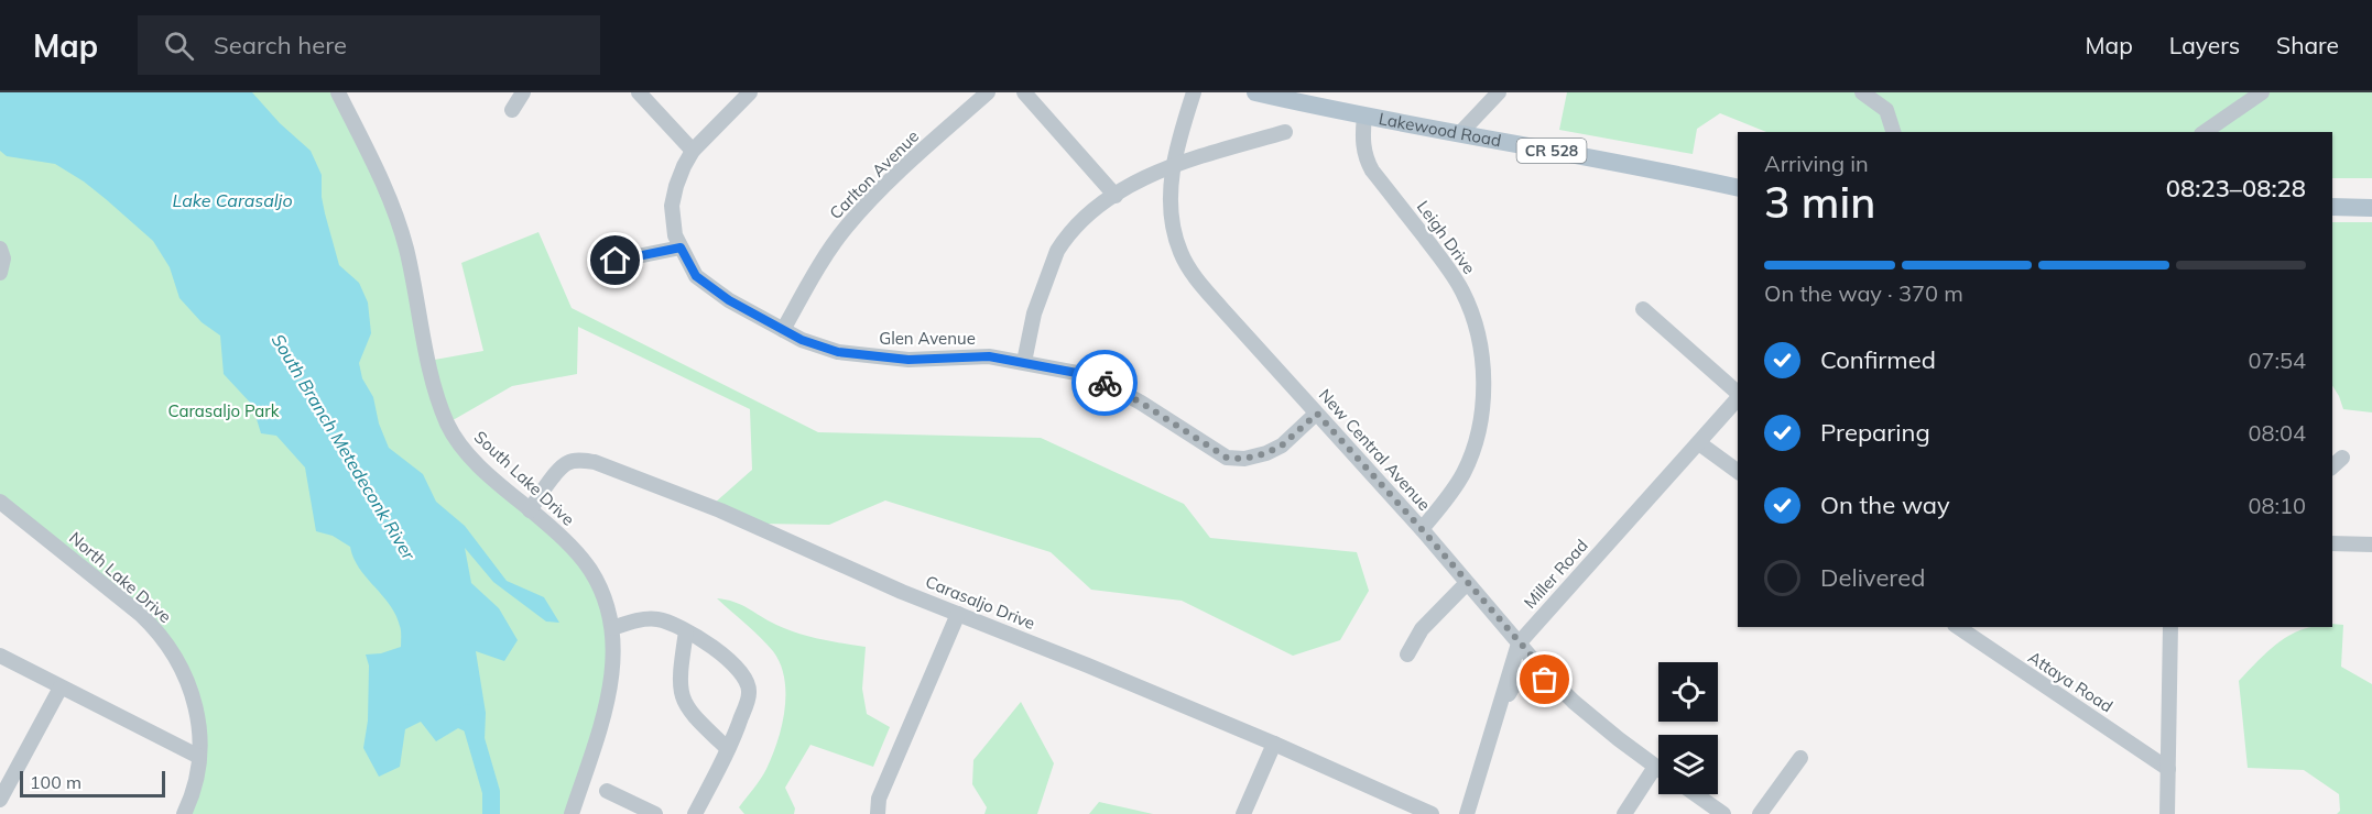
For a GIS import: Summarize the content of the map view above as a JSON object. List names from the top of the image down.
{
  "streets": {
    "main road": ["Lakewood Road", "CR 528"],
    "street": [
      "Carlton Avenue",
      "Leigh Drive",
      "Glen Avenue",
      "New Central Avenue",
      "South Lake Drive",
      "Miller Road",
      "North Lake Drive",
      "Carasaljo Drive",
      "Attaya Road"
    ]
  },
  "crossings": [
    ["Lakewood Road", "Leigh Drive"],
    ["Carlton Avenue", "Glen Avenue"],
    ["Leigh Drive", "New Central Avenue"],
    ["Glen Avenue", "New Central Avenue"],
    ["New Central Avenue", "Miller Road"],
    ["South Lake Drive", "Carasaljo Drive"]
  ],
  "water": ["Lake Carasaljo", "South Branch Metedeconk River"],
  "parks": ["Carasaljo Park"],
  "scale_bar": "100 m",
  "page": {
    "header": "Map",
    "search": "Search here",
    "nav": ["Map", "Layers", "Share"],
    "heading": ["3 min", "Arriving in", "08:23–08:28"],
    "bar": "On the way · 370 m",
    "list": [
      ["Confirmed", "07:54"],
      ["Preparing", "08:04"],
      ["On the way", "08:10"],
      "Delivered"
    ],
    "scale": "100 m"
  }
}
